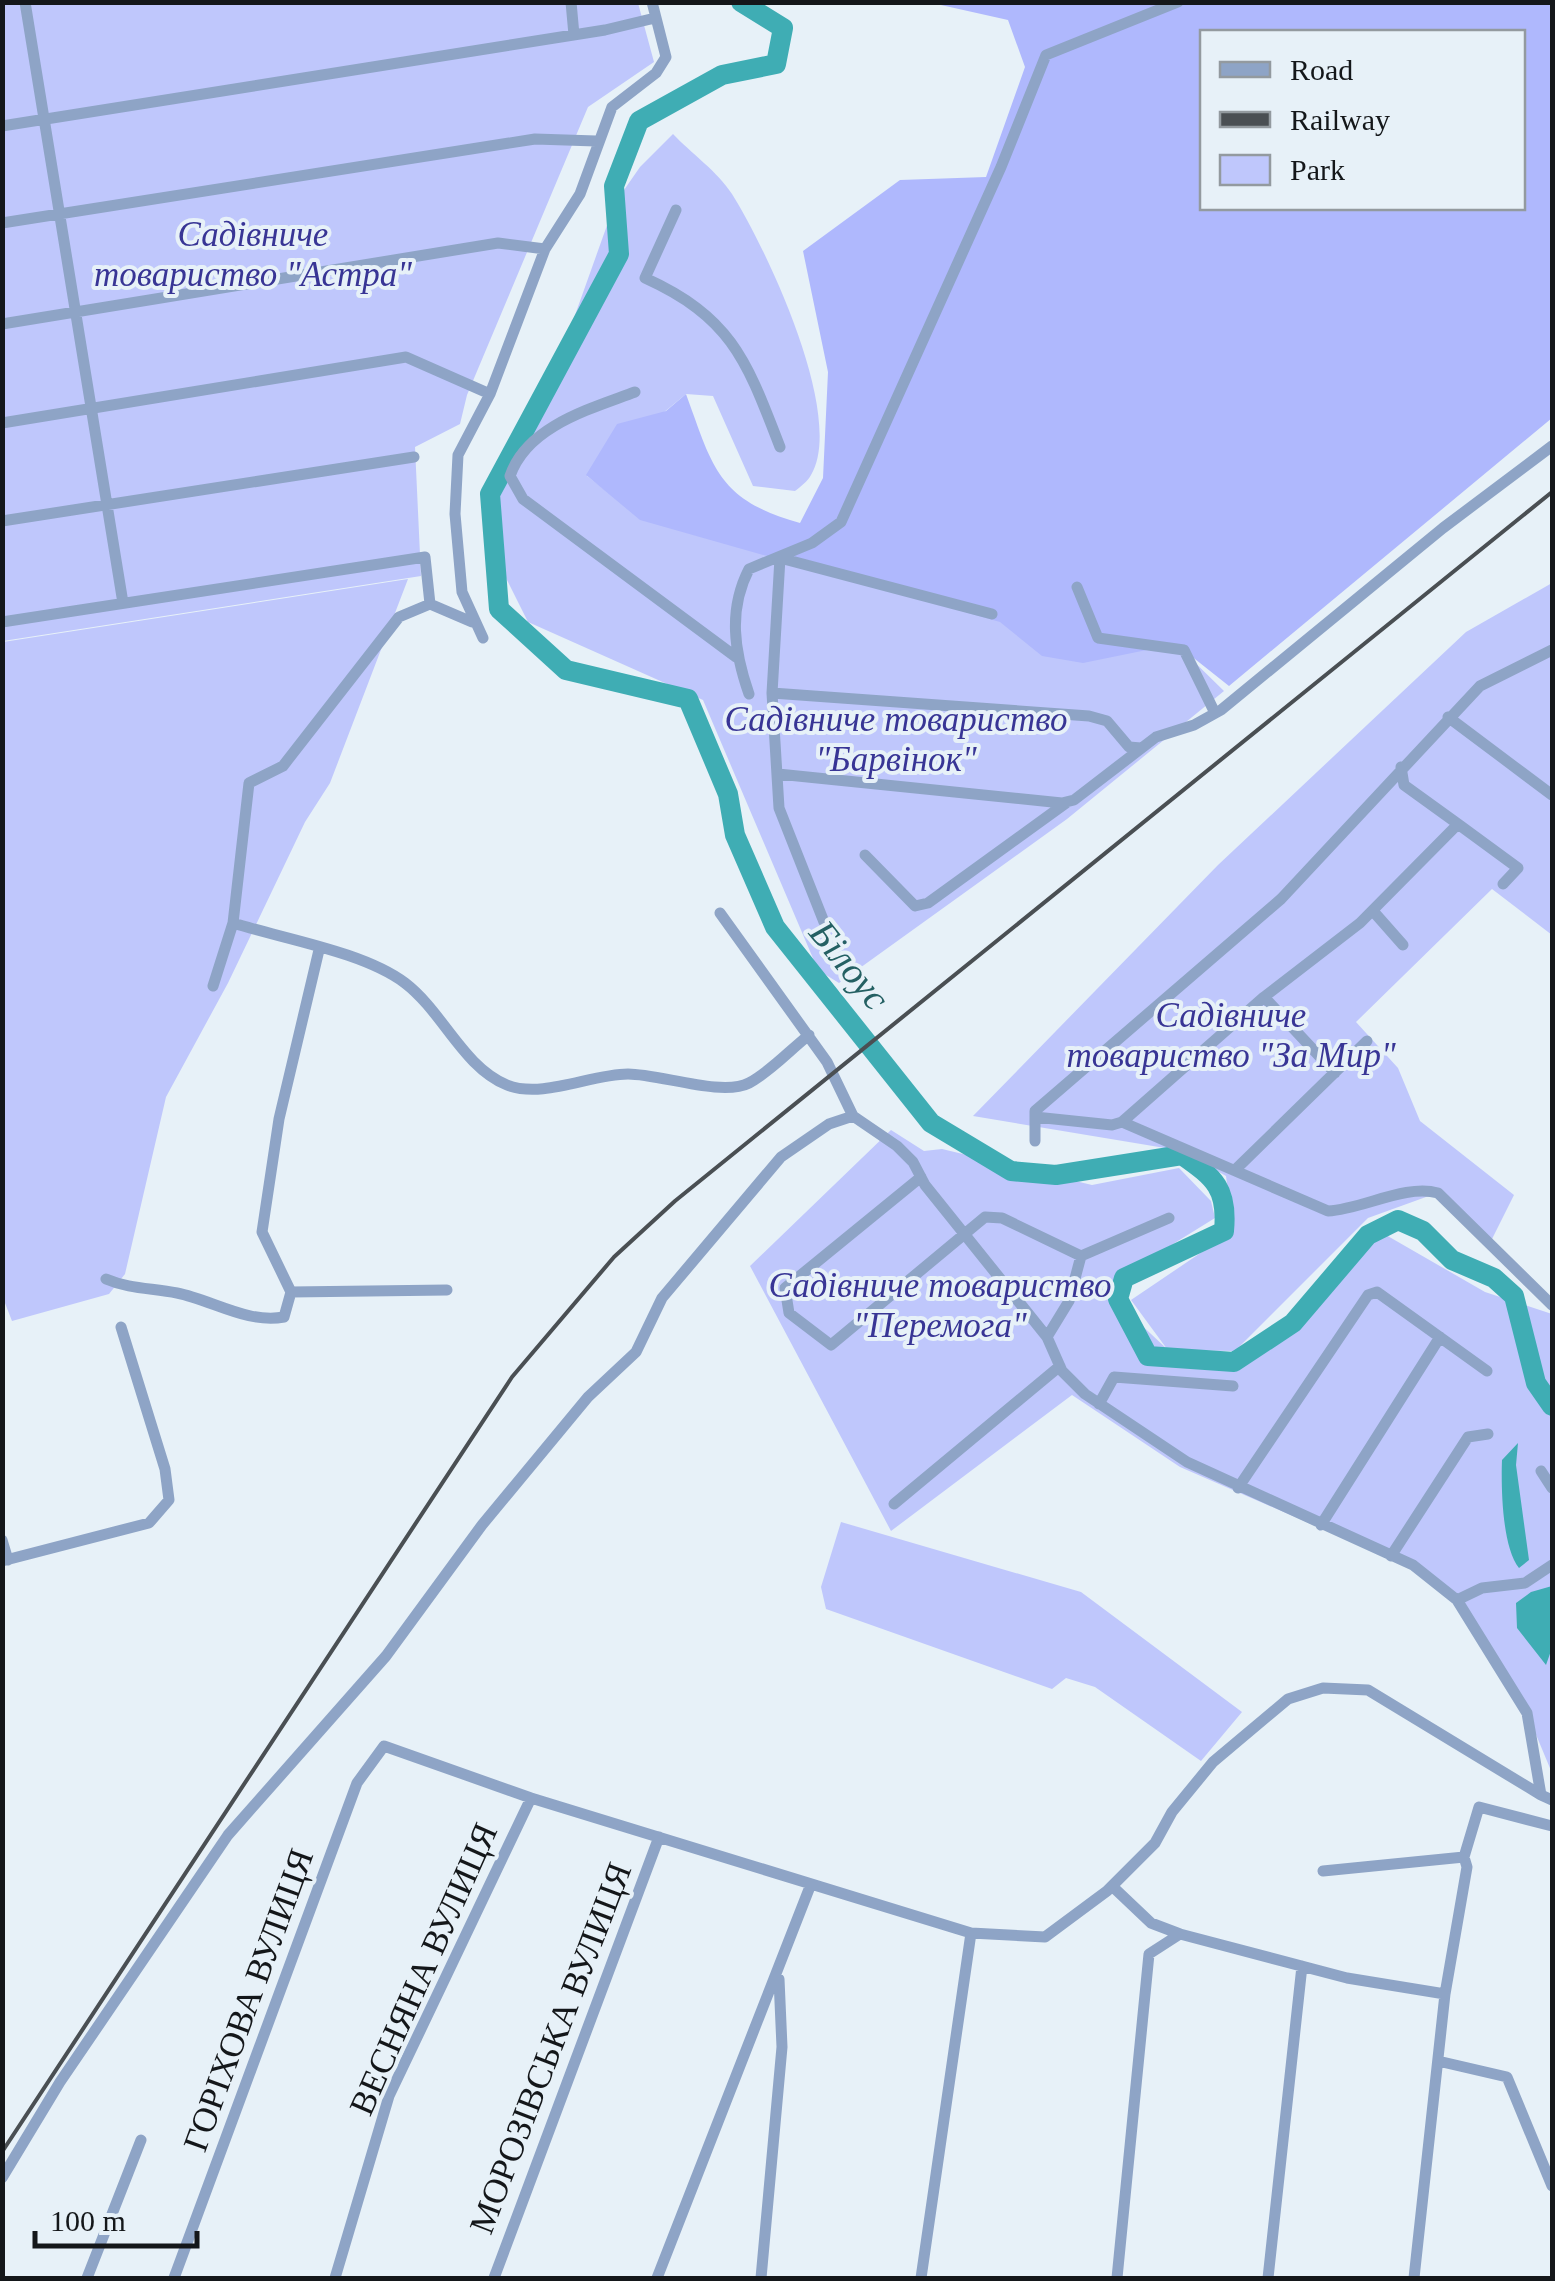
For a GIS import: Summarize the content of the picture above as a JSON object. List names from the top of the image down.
{
  "streets": {
    "street": ["ВЕСНЯНА ВУЛИЦЯ", "ГОРІХОВА ВУЛИЦЯ", "МОРОЗІВСЬКА ВУЛИЦЯ"]
  },
  "crossings": [
    ["ВЕСНЯНА ВУЛИЦЯ", "ГОРІХОВА ВУЛИЦЯ"]
  ],
  "water": ["Білоус"],
  "parks": [
    "Садівниче товариство \"Астра\"",
    "Садівниче товариство \"Барвінок\"",
    "Садівниче товариство \"За Мир\"",
    "Садівниче товариство \"Перемога\""
  ],
  "legend": ["Road", "Railway", "Park"],
  "scale_bar": "100 m"
}
